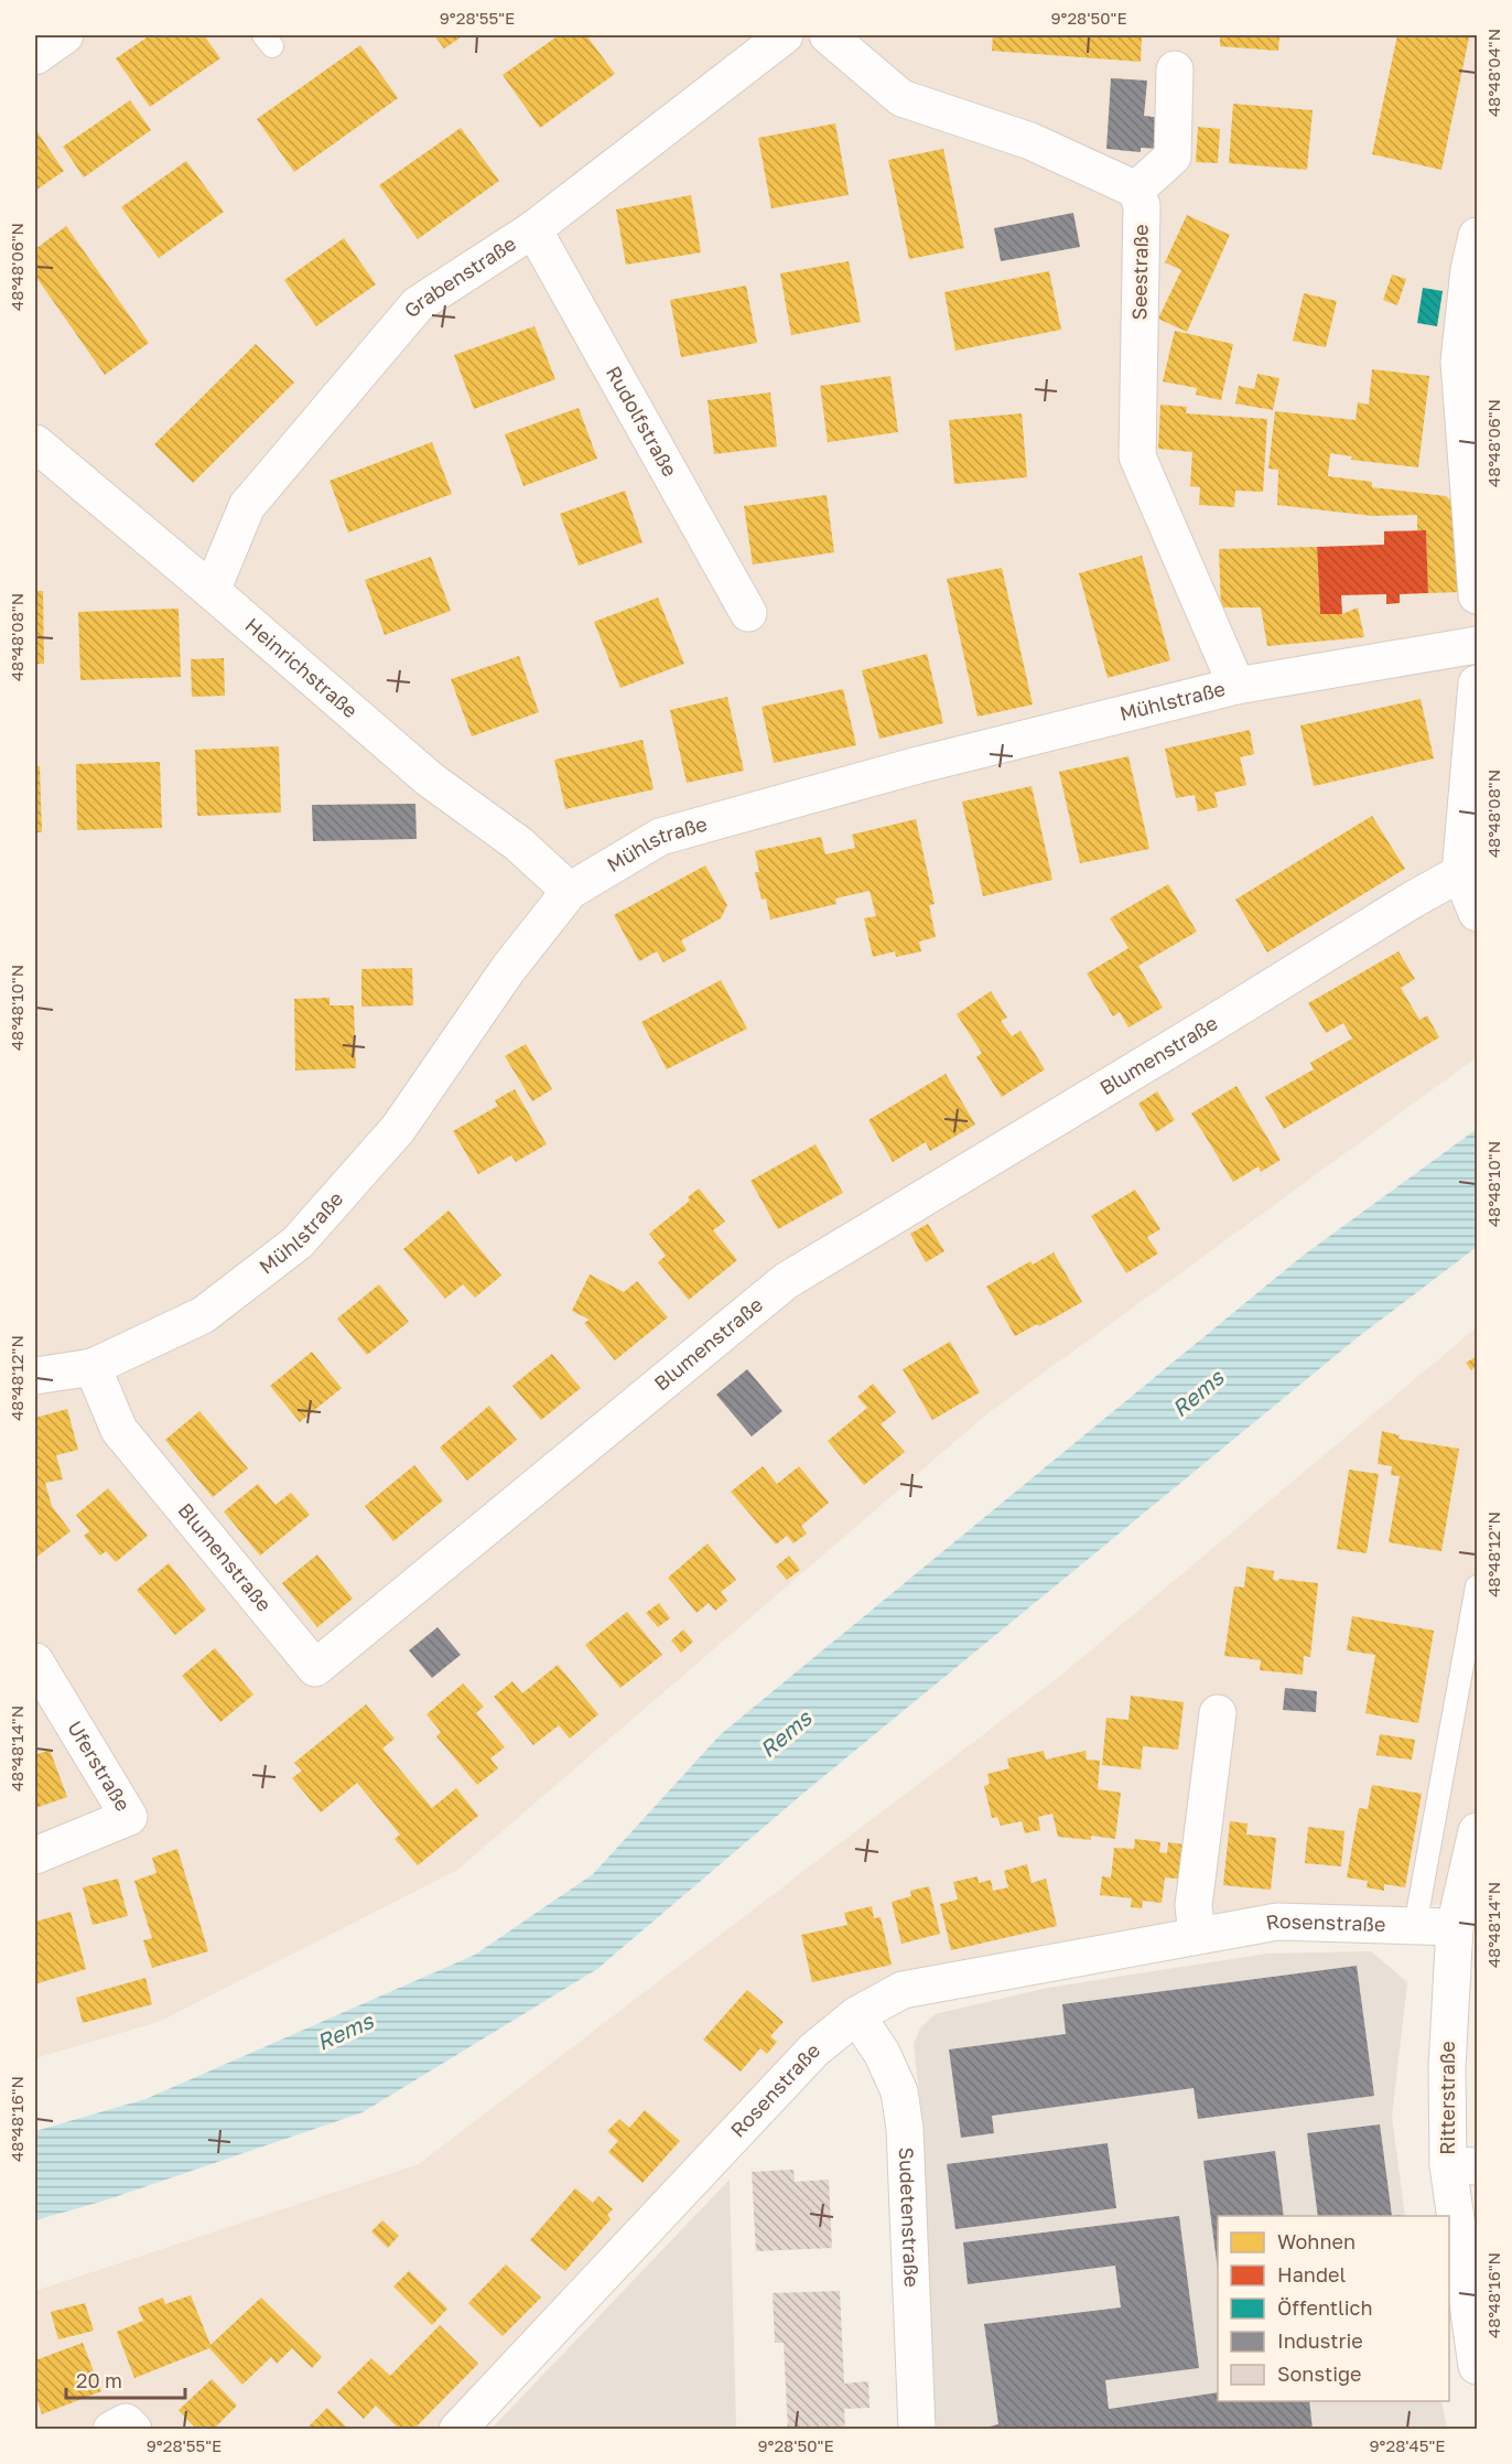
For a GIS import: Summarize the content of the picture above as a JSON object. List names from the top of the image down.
{
  "streets": {
    "street": [
      "Seestraße",
      "Grabenstraße",
      "Rudolfstraße",
      "Heinrichstraße",
      "Mühlstraße",
      "Blumenstraße",
      "Uferstraße",
      "Rosenstraße",
      "Ritterstraße",
      "Sudetenstraße"
    ]
  },
  "crossings": [
    ["Seestraße", "Mühlstraße"],
    ["Grabenstraße", "Rudolfstraße"],
    ["Grabenstraße", "Heinrichstraße"],
    ["Heinrichstraße", "Mühlstraße"],
    ["Mühlstraße", "Blumenstraße"],
    ["Rosenstraße", "Ritterstraße"],
    ["Rosenstraße", "Sudetenstraße"]
  ],
  "water": ["Rems"],
  "legend": [
    "Wohnen",
    "Handel",
    "Öffentlich",
    "Industrie",
    "Sonstige"
  ],
  "scale_bar": "20 m",
  "coordinates": [
    "9°28'55\"E",
    "9°28'50\"E",
    "48°48'04\"N",
    "48°48'06\"N",
    "48°48'08\"N",
    "48°48'10\"N",
    "48°48'12\"N",
    "48°48'14\"N",
    "48°48'16\"N",
    "9°28'45\"E"
  ]
}
